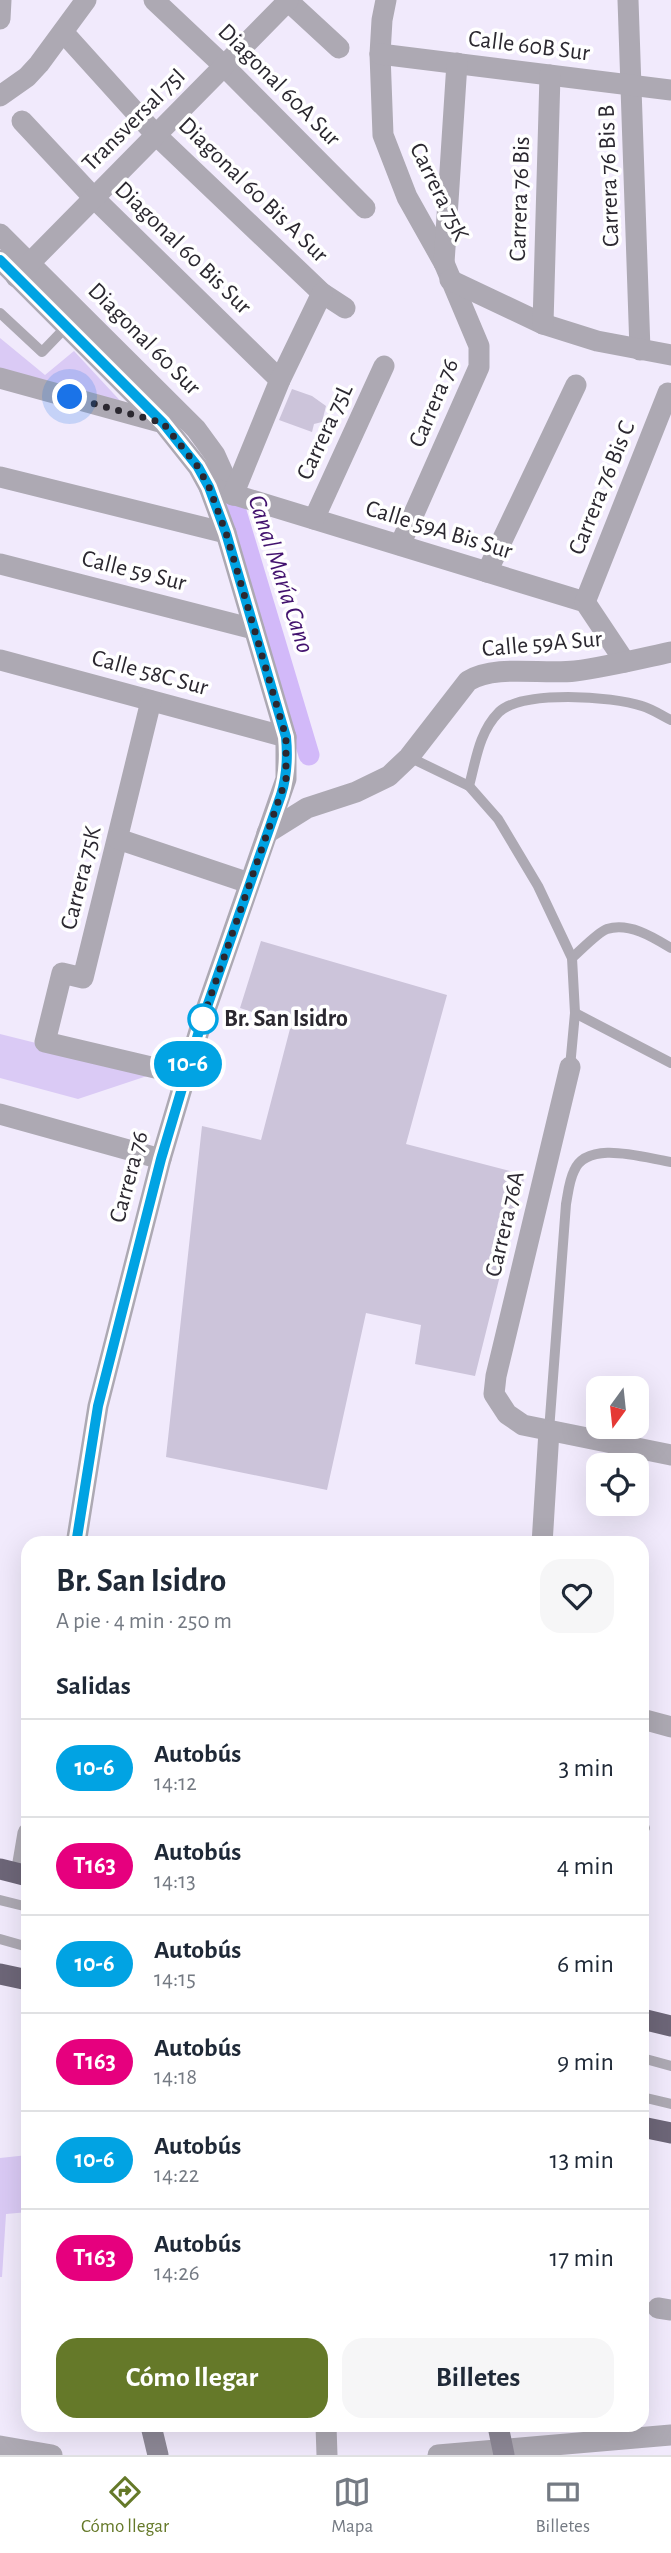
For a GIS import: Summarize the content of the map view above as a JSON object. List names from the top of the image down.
{
  "streets": {
    "street": [
      "Calle 60B Sur",
      "Diagonal 60A Sur",
      "Transversal 75I",
      "Carrera 76 Bis B",
      "Diagonal 60 Bis A Sur",
      "Carrera 75K",
      "Carrera 76 Bis",
      "Diagonal 60 Bis Sur",
      "Diagonal 60 Sur",
      "Carrera 76",
      "Carrera 75L",
      "Carrera 76 Bis C",
      "Calle 59A Bis Sur",
      "Calle 59 Sur",
      "Calle 59A Sur",
      "Calle 58C Sur",
      "Carrera 76A"
    ]
  },
  "crossings": [
    ["Calle 60B Sur", "Carrera 76 Bis B"],
    ["Calle 60B Sur", "Carrera 75K"],
    ["Calle 60B Sur", "Carrera 76 Bis"],
    ["Diagonal 60A Sur", "Transversal 75I"],
    ["Transversal 75I", "Diagonal 60 Bis A Sur"],
    ["Transversal 75I", "Diagonal 60 Bis Sur"],
    ["Transversal 75I", "Diagonal 60 Sur"],
    ["Carrera 75K", "Carrera 76"],
    ["Carrera 75K", "Calle 58C Sur"],
    ["Diagonal 60 Sur", "Carrera 76"],
    ["Diagonal 60 Sur", "Calle 59A Bis Sur"],
    ["Diagonal 60 Sur", "Calle 59 Sur"],
    ["Carrera 76", "Calle 59A Bis Sur"],
    ["Carrera 76", "Calle 59 Sur"],
    ["Carrera 76", "Calle 59A Sur"],
    ["Carrera 76", "Calle 58C Sur"],
    ["Carrera 75L", "Calle 59A Bis Sur"],
    ["Carrera 76 Bis C", "Calle 59A Bis Sur"]
  ],
  "water": ["Canal María Cano"],
  "places": ["Br. San Isidro"],
  "lines": ["bus line 10-6"],
  "north": "bottom",
  "page": {
    "on_map": "10-6",
    "heading": [
      ["Br. San Isidro", "A pie · 4 min · 250 m"],
      "Salidas"
    ],
    "list": [
      {
        "mark": "10-6",
        "name": "Autobús",
        "note": "14:12",
        "value": "3 min"
      },
      {
        "mark": "T163",
        "name": "Autobús",
        "note": "14:13",
        "value": "4 min"
      },
      {
        "mark": "10-6",
        "name": "Autobús",
        "note": "14:15",
        "value": "6 min"
      },
      {
        "mark": "T163",
        "name": "Autobús",
        "note": "14:18",
        "value": "9 min"
      },
      {
        "mark": "10-6",
        "name": "Autobús",
        "note": "14:22",
        "value": "13 min"
      },
      {
        "mark": "T163",
        "name": "Autobús",
        "note": "14:26",
        "value": "17 min"
      }
    ],
    "buttons": ["Cómo llegar", "Billetes"],
    "tabs": ["Cómo llegar", "Mapa", "Billetes"]
  }
}
